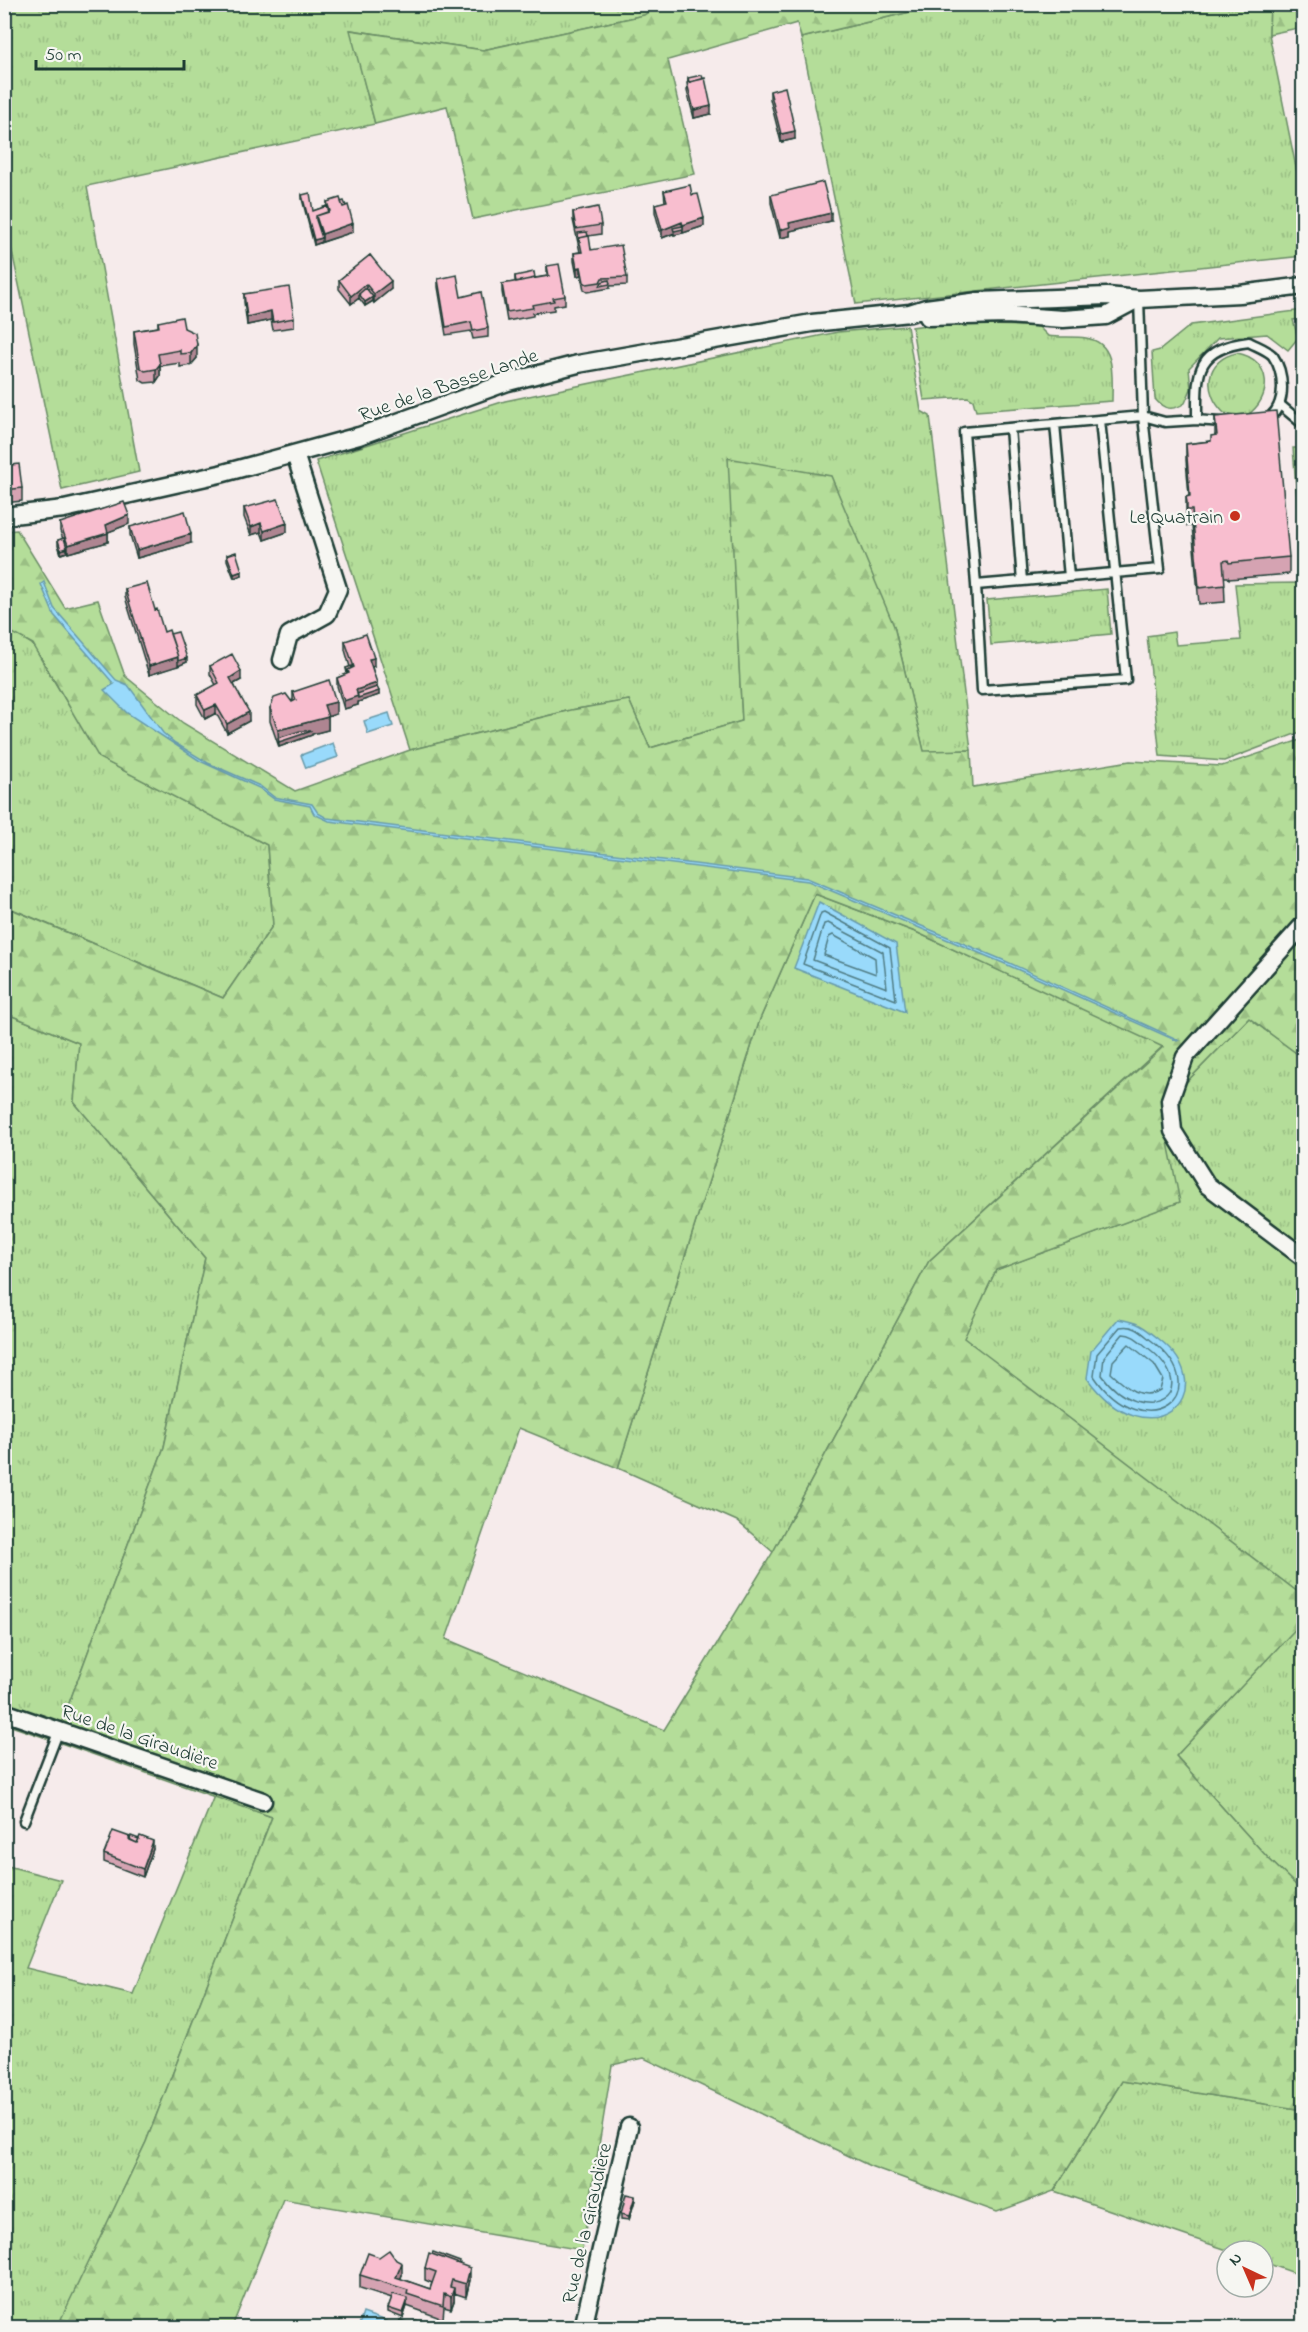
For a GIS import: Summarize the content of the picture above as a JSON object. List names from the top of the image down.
{
  "streets": {
    "street": ["Rue de la Basse Lande", "Rue de la Giraudière"]
  },
  "places": ["Le Quatrain"],
  "scale_bar": "50 m",
  "north": "top left"
}
